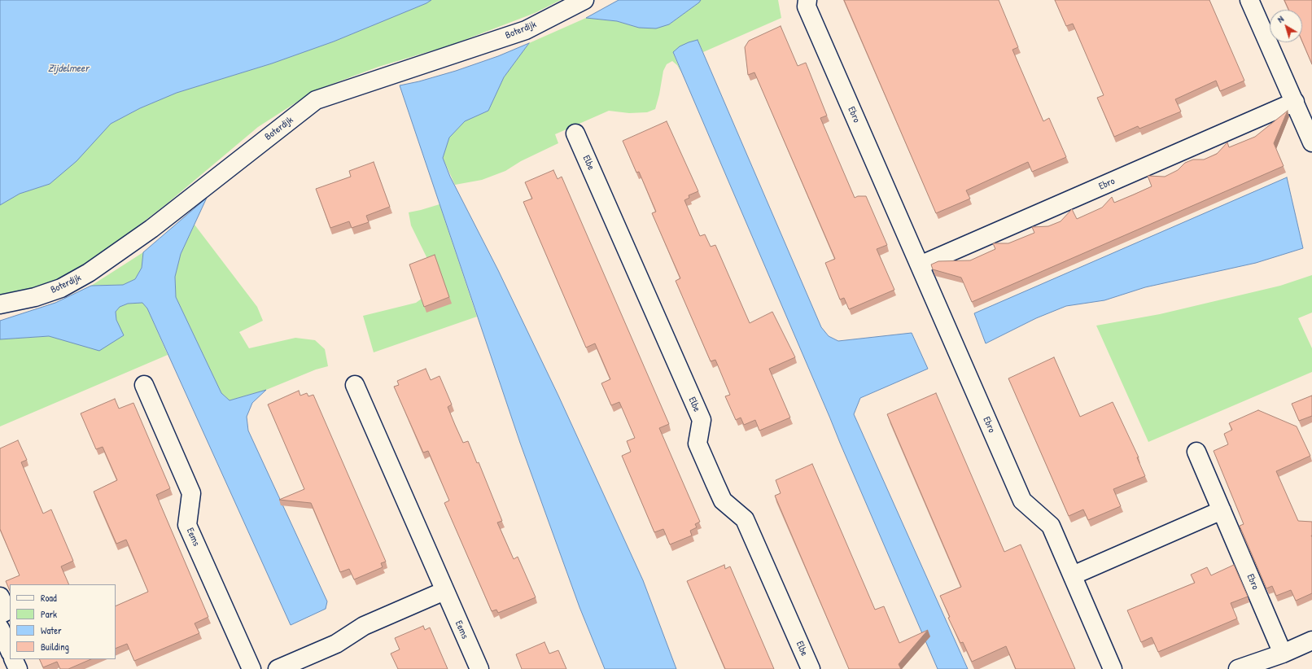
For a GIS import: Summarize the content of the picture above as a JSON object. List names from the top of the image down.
{
  "streets": {
    "street": [
      "Boterdijk",
      "Ebro",
      "Elbe",
      "Eems"
    ]
  },
  "water": ["Zijdelmeer"],
  "legend": [
    "Road",
    "Park",
    "Water",
    "Building"
  ],
  "north": "top left"
}
